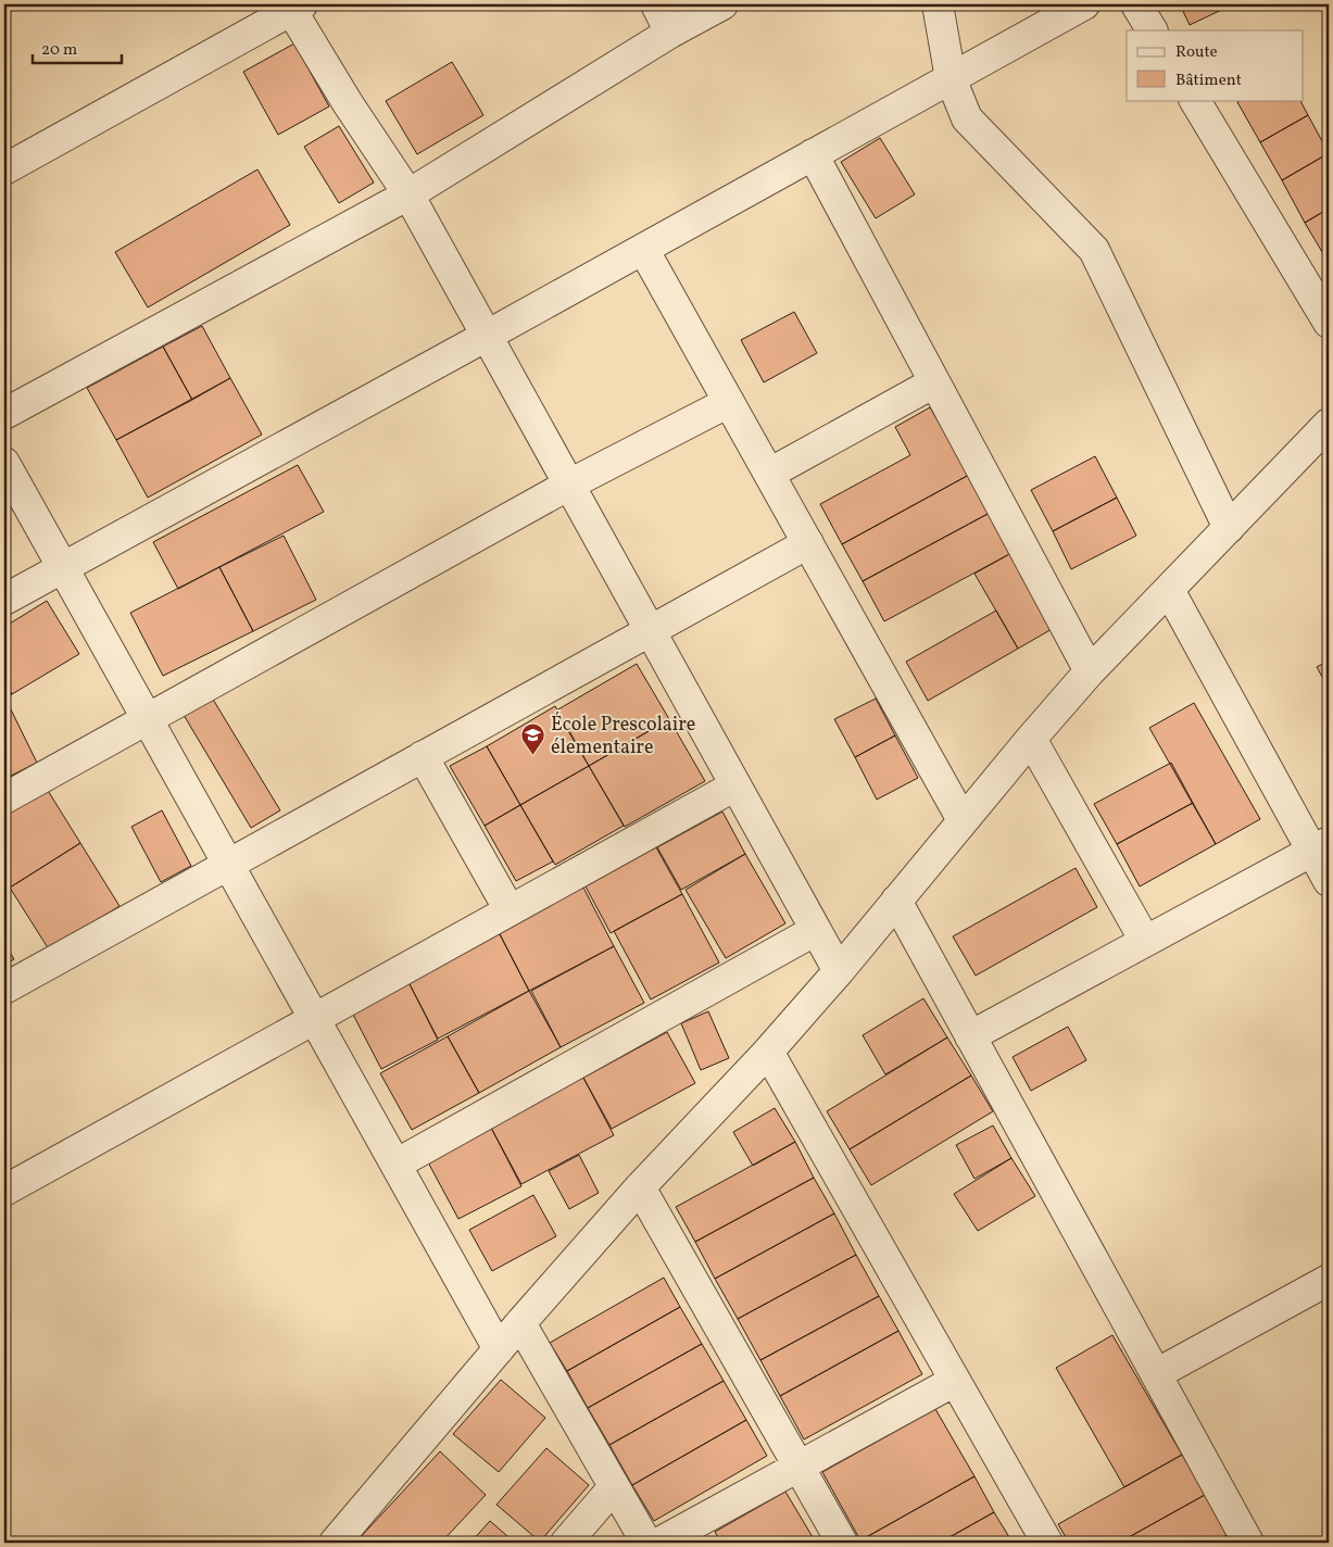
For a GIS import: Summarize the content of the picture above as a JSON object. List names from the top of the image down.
{
  "places": {
    "school or university": ["École Prescolaire élementaire"]
  },
  "legend": ["Route", "Bâtiment"],
  "scale_bar": "20 m"
}
